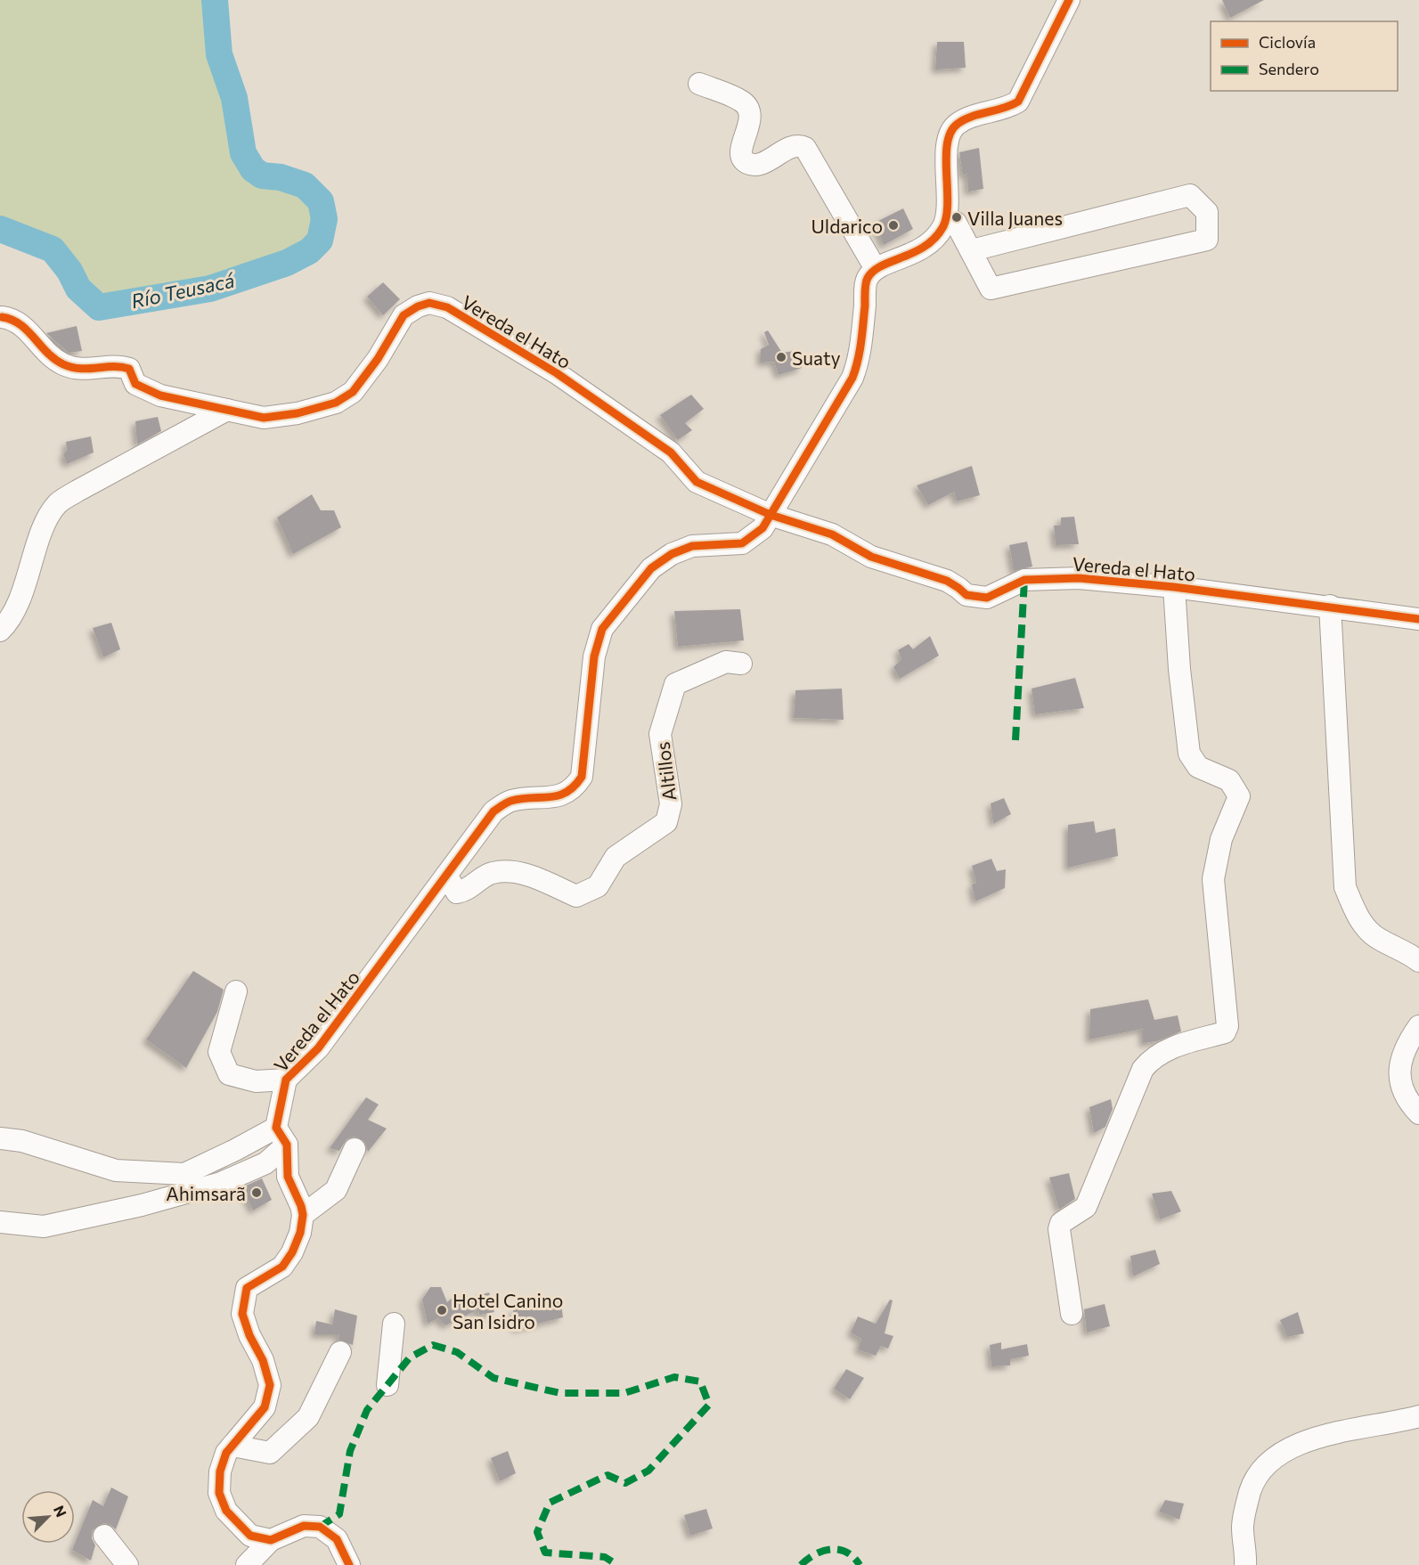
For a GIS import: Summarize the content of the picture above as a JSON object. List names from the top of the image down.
{
  "streets": {
    "street": ["Vereda el Hato", "Altillos"]
  },
  "crossings": [
    ["Vereda el Hato", "Altillos"]
  ],
  "water": ["Río Teusacá"],
  "places": [
    "Villa Juanes",
    "Uldarico",
    "Suaty",
    "Ahimsarã",
    "Hotel Canino San Isidro"
  ],
  "legend": ["Ciclovía", "Sendero"],
  "north": "top right"
}
